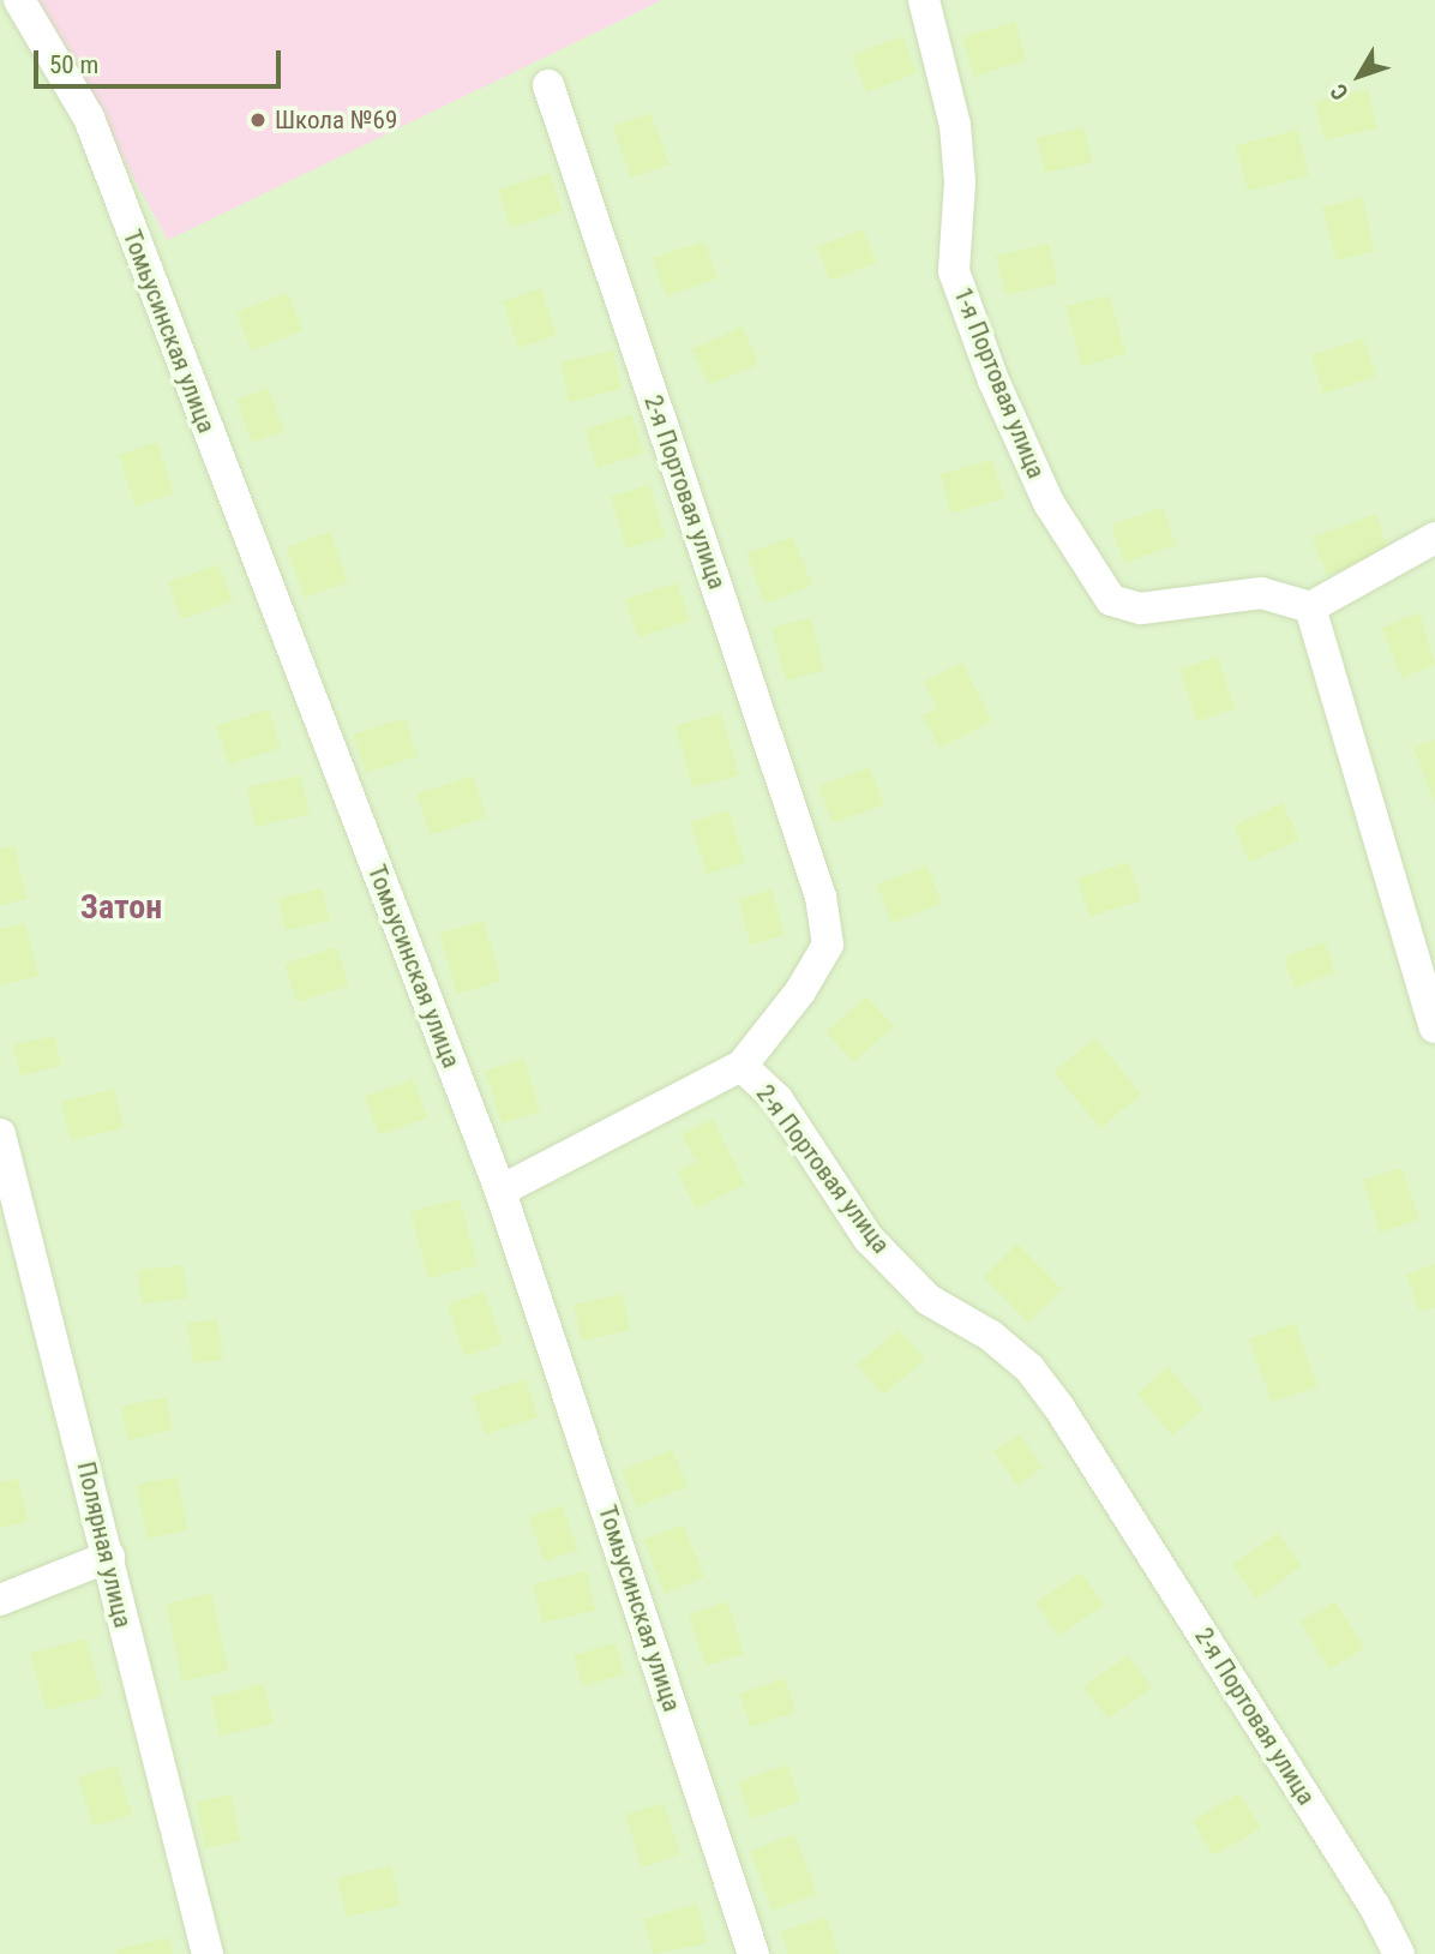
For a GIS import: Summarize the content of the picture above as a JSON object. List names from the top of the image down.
{
  "streets": {
    "street": [
      "Томьусинская улица",
      "1-я Портовая улица",
      "2-я Портовая улица",
      "Полярная улица"
    ]
  },
  "districts": ["Затон"],
  "places": ["Школа №69"],
  "scale_bar": "50 m",
  "north": "bottom left"
}
